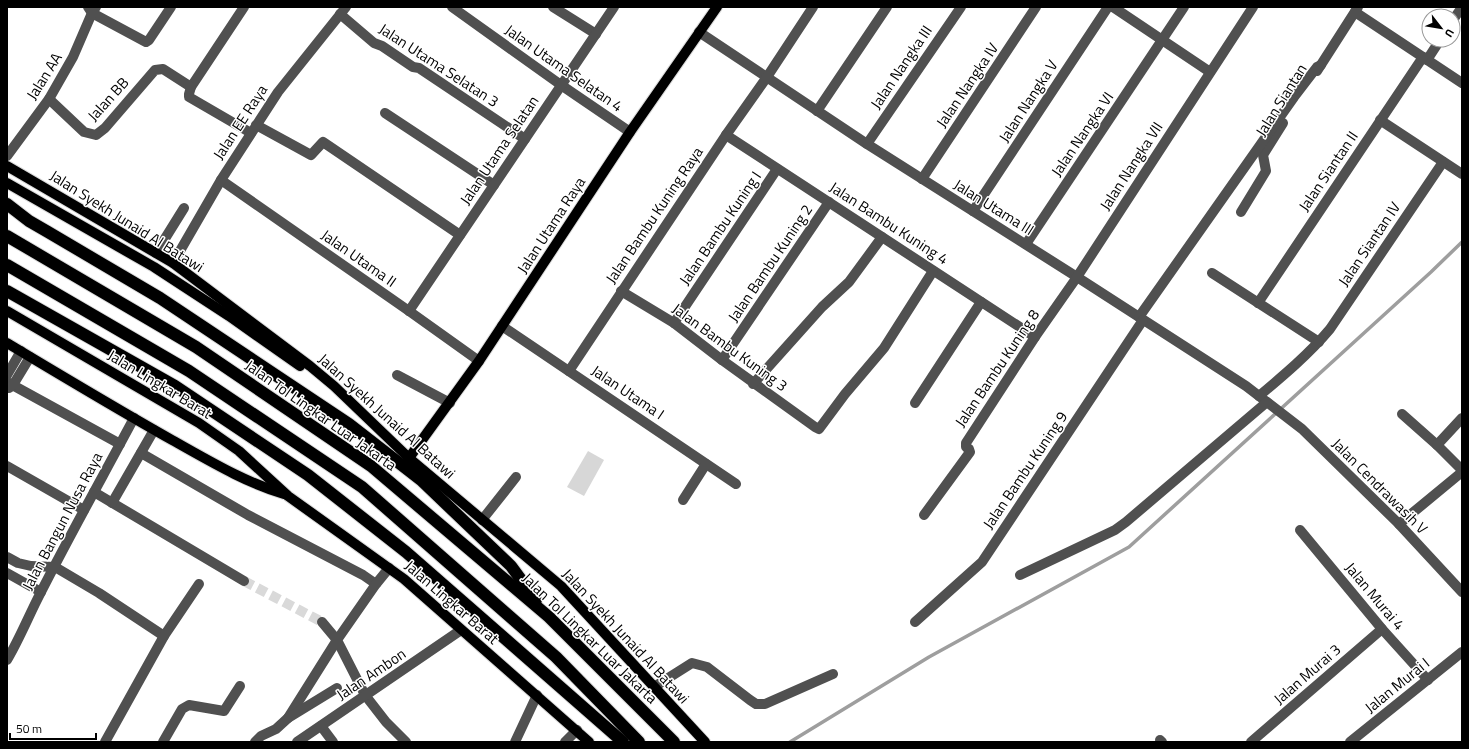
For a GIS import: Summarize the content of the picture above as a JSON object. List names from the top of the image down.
{
  "streets": {
    "highway": ["Jalan Tol Lingkar Luar Jakarta"],
    "main road": ["Jalan Syekh Junaid Al Batawi", "Jalan Utama Raya", "Jalan Lingkar Barat"],
    "street": [
      "Jalan Utama Selatan 3",
      "Jalan Nangka III",
      "Jalan Utama Selatan 4",
      "Jalan AA",
      "Jalan Nangka IV",
      "Jalan BB",
      "Jalan Siantan",
      "Jalan Nangka V",
      "Jalan EE Raya",
      "Jalan Nangka VI",
      "Jalan Utama Selatan",
      "Jalan Nangka VII",
      "Jalan Siantan II",
      "Jalan Utama III",
      "Jalan Bambu Kuning Raya",
      "Jalan Bambu Kuning 4",
      "Jalan Bambu Kuning I",
      "Jalan Siantan IV",
      "Jalan Utama II",
      "Jalan Bambu Kuning 2",
      "Jalan Bambu Kuning 3",
      "Jalan Bambu Kuning 8",
      "Jalan Utama I",
      "Jalan Bambu Kuning 9",
      "Jalan Cendrawasih V",
      "Jalan Bangun Nusa Raya",
      "Jalan Murai 4",
      "Jalan Ambon",
      "Jalan Murai 3",
      "Jalan Murai I"
    ]
  },
  "crossings": [
    ["Jalan Utama Selatan 3", "Jalan EE Raya"],
    ["Jalan Utama Selatan 3", "Jalan Utama Selatan"],
    ["Jalan Nangka III", "Jalan Utama III"],
    ["Jalan Utama Selatan 4", "Jalan Utama Selatan"],
    ["Jalan Utama Selatan 4", "Jalan Utama Raya"],
    ["Jalan AA", "Jalan BB"],
    ["Jalan Nangka IV", "Jalan Utama III"],
    ["Jalan Siantan", "Jalan Bambu Kuning 9"],
    ["Jalan Nangka V", "Jalan Utama III"],
    ["Jalan EE Raya", "Jalan Syekh Junaid Al Batawi"],
    ["Jalan EE Raya", "Jalan Utama II"],
    ["Jalan Nangka VI", "Jalan Utama III"],
    ["Jalan Utama Selatan", "Jalan Utama II"],
    ["Jalan Nangka VII", "Jalan Utama III"],
    ["Jalan Nangka VII", "Jalan Bambu Kuning 8"],
    ["Jalan Utama III", "Jalan Bambu Kuning Raya"],
    ["Jalan Utama III", "Jalan Utama Raya"],
    ["Jalan Utama III", "Jalan Siantan IV"],
    ["Jalan Utama III", "Jalan Bambu Kuning 8"],
    ["Jalan Utama III", "Jalan Bambu Kuning 9"],
    ["Jalan Utama III", "Jalan Cendrawasih V"],
    ["Jalan Bambu Kuning Raya", "Jalan Bambu Kuning 4"],
    ["Jalan Bambu Kuning Raya", "Jalan Bambu Kuning 3"],
    ["Jalan Bambu Kuning Raya", "Jalan Utama I"],
    ["Jalan Syekh Junaid Al Batawi", "Jalan Utama Raya"],
    ["Jalan Bambu Kuning 4", "Jalan Bambu Kuning I"],
    ["Jalan Bambu Kuning 4", "Jalan Bambu Kuning 2"],
    ["Jalan Bambu Kuning 4", "Jalan Bambu Kuning 3"],
    ["Jalan Bambu Kuning 4", "Jalan Bambu Kuning 8"],
    ["Jalan Utama Raya", "Jalan Utama II"],
    ["Jalan Utama Raya", "Jalan Utama I"],
    ["Jalan Bambu Kuning I", "Jalan Bambu Kuning 3"],
    ["Jalan Bambu Kuning 2", "Jalan Bambu Kuning 3"],
    ["Jalan Lingkar Barat", "Jalan Bangun Nusa Raya"],
    ["Jalan Lingkar Barat", "Jalan Ambon"],
    ["Jalan Murai 4", "Jalan Murai 3"],
    ["Jalan Murai 4", "Jalan Murai I"]
  ],
  "scale_bar": "50 m",
  "north": "bottom right"
}
